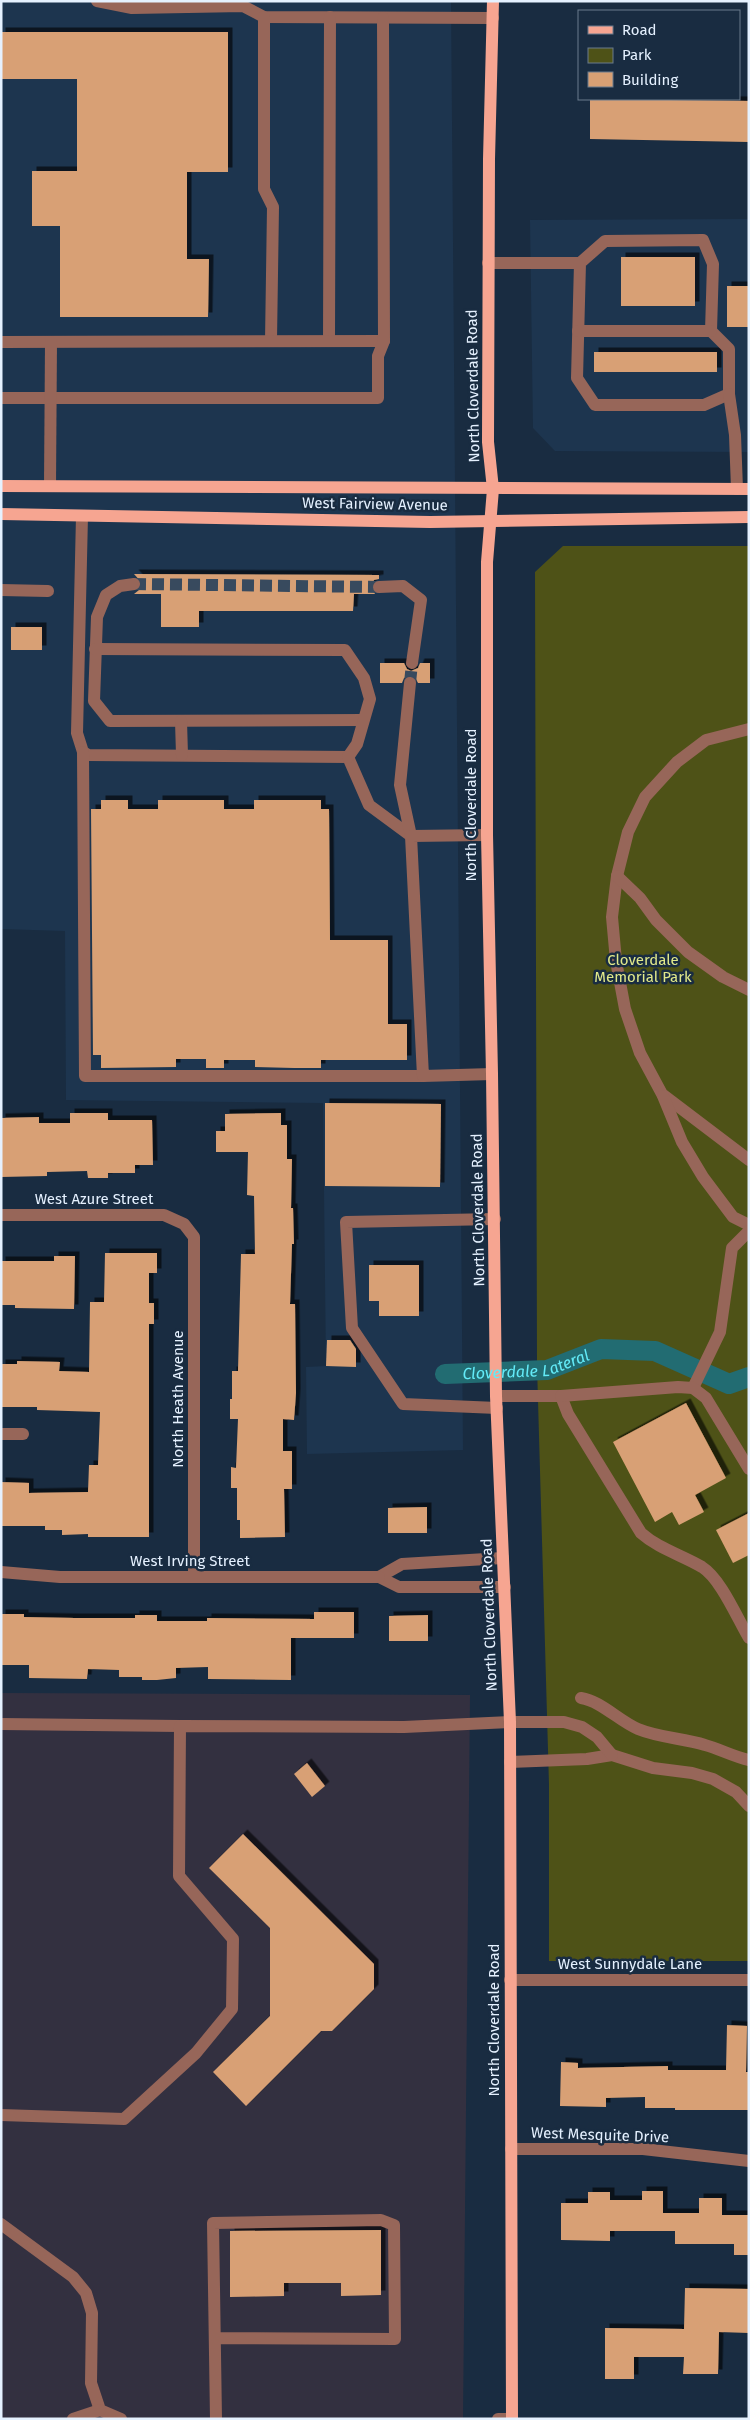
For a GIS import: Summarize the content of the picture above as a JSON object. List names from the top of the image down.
{
  "streets": {
    "main road": ["North Cloverdale Road", "West Fairview Avenue"],
    "street": [
      "West Azure Street",
      "North Heath Avenue",
      "West Irving Street",
      "West Sunnydale Lane",
      "West Mesquite Drive"
    ]
  },
  "crossings": [
    ["North Cloverdale Road", "West Fairview Avenue"],
    ["North Cloverdale Road", "West Irving Street"],
    ["North Cloverdale Road", "West Sunnydale Lane"],
    ["North Cloverdale Road", "West Mesquite Drive"],
    ["West Azure Street", "North Heath Avenue"],
    ["North Heath Avenue", "West Irving Street"]
  ],
  "water": ["Cloverdale Lateral"],
  "parks": ["Cloverdale Memorial Park"],
  "legend": ["Road", "Park", "Building"]
}
